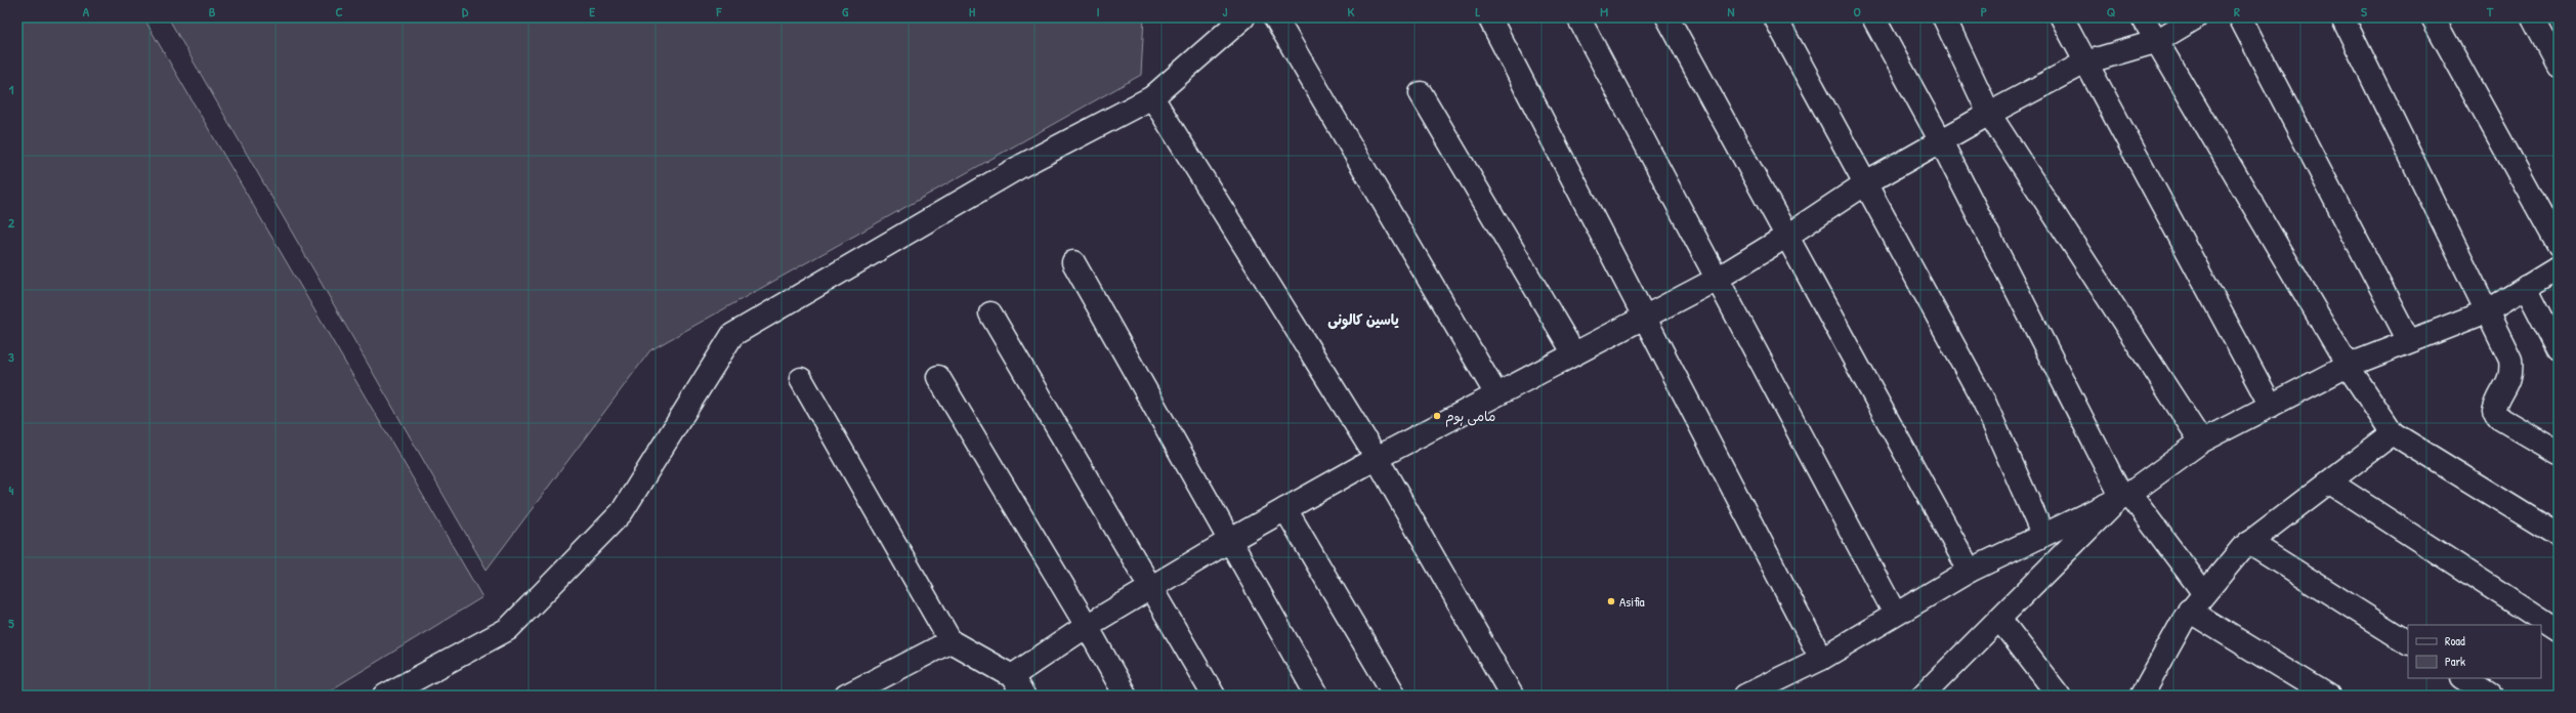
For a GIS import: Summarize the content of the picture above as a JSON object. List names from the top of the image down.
{
  "districts": ["یاسین کالونی"],
  "places": ["مامی ہوم", "Asifia"],
  "legend": ["Road", "Park"],
  "grid": {
    "columns": [
      "A",
      "B",
      "C",
      "D",
      "E",
      "F",
      "G",
      "H",
      "I",
      "J",
      "K",
      "L",
      "M",
      "N",
      "O",
      "P",
      "Q",
      "R",
      "S",
      "T"
    ],
    "rows": [
      "1",
      "2",
      "3",
      "4",
      "5"
    ]
  }
}
